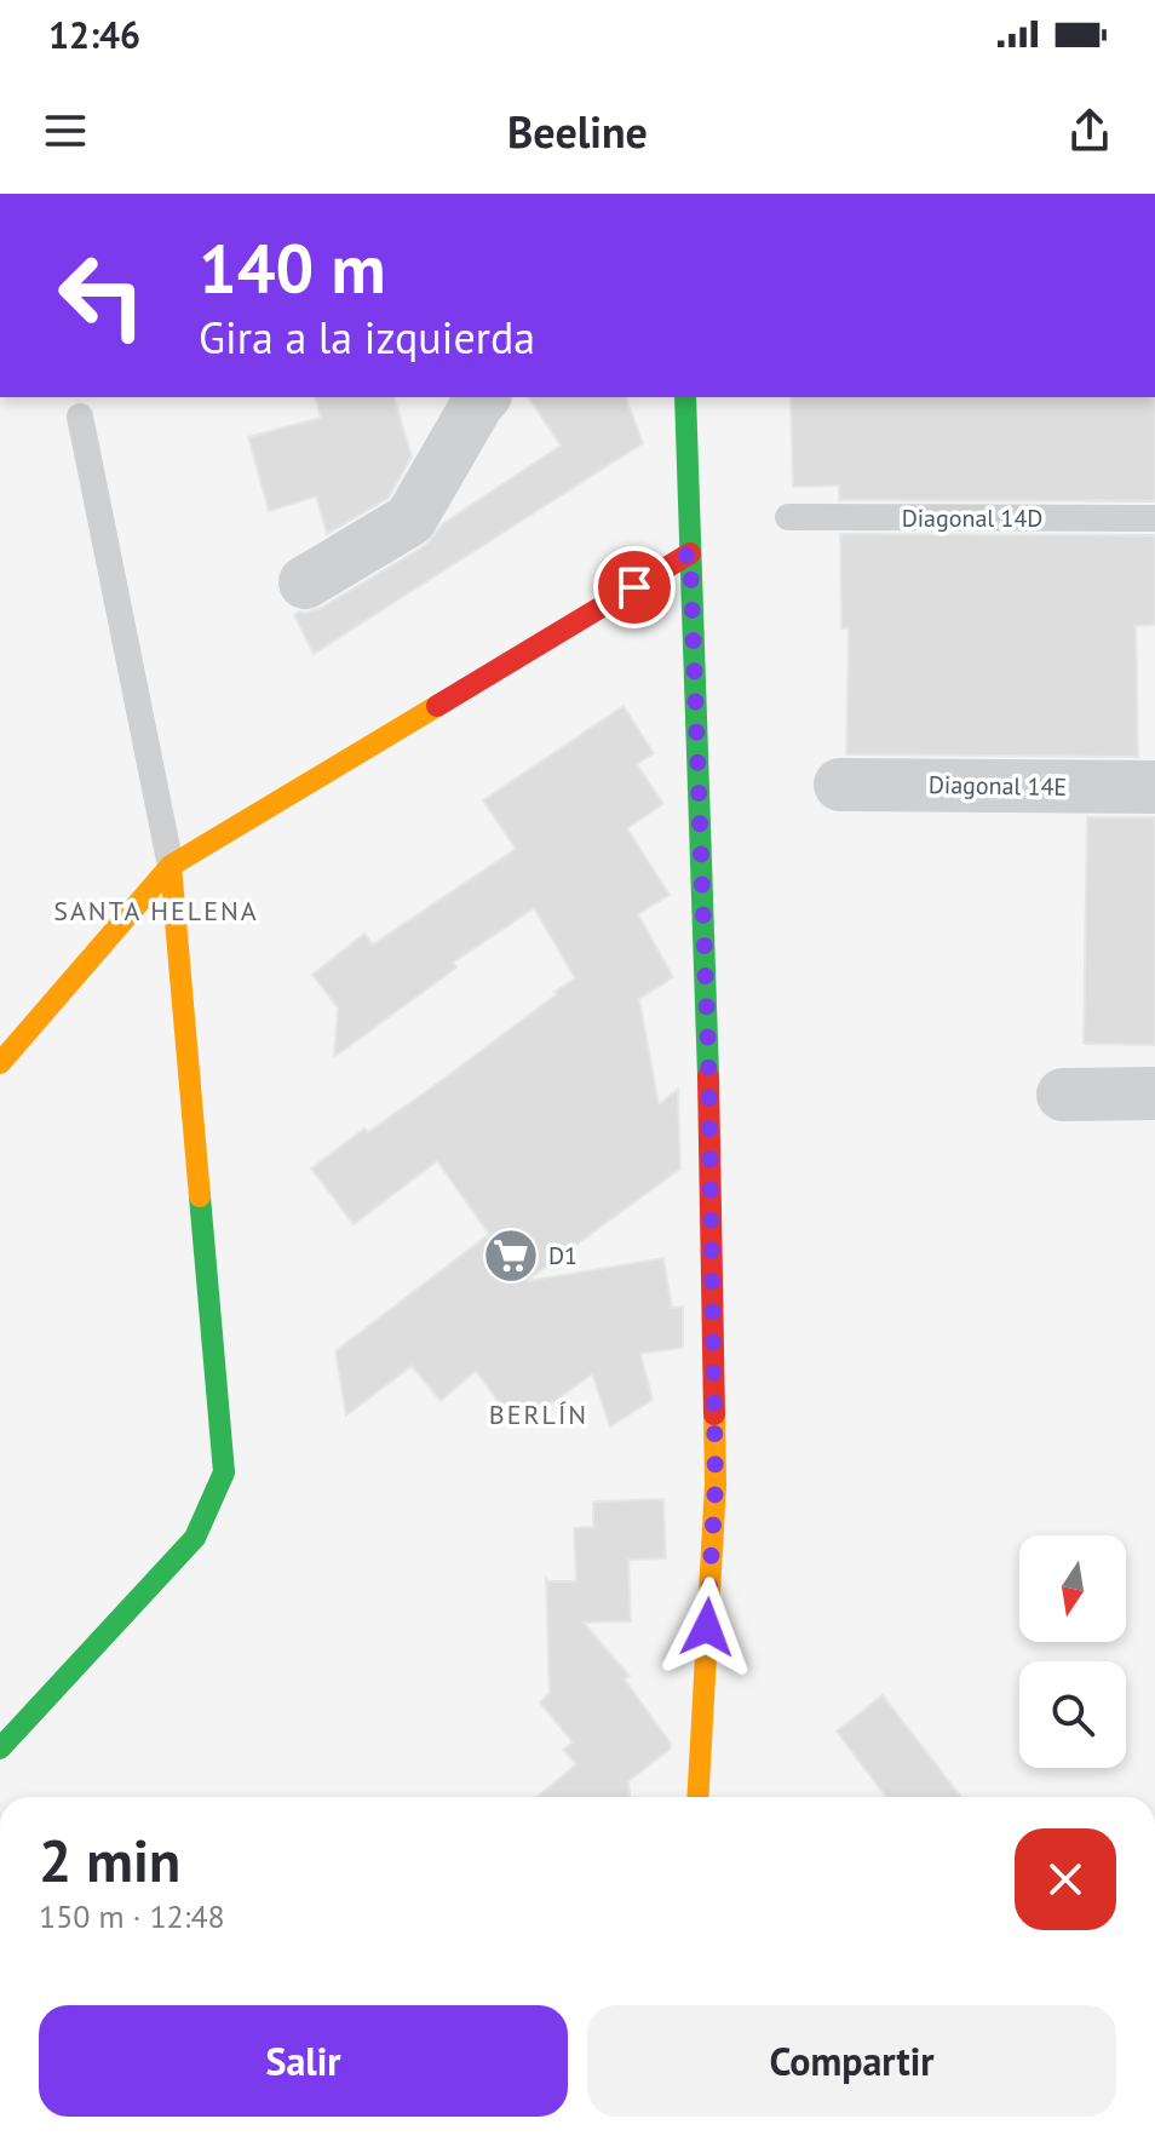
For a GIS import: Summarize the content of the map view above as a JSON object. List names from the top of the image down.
{
  "streets": {
    "street": ["Diagonal 14E"],
    "lane": ["Diagonal 14D"]
  },
  "districts": ["SANTA HELENA", "BERLÍN"],
  "places": {
    "supermarket": ["D1"]
  },
  "north": "bottom",
  "page": {
    "status": "12:46",
    "header": "Beeline",
    "turn": ["140 m", "Gira a la izquierda"],
    "heading": ["2 min", "150 m · 12:48"],
    "buttons": ["Salir", "Compartir"]
  }
}
